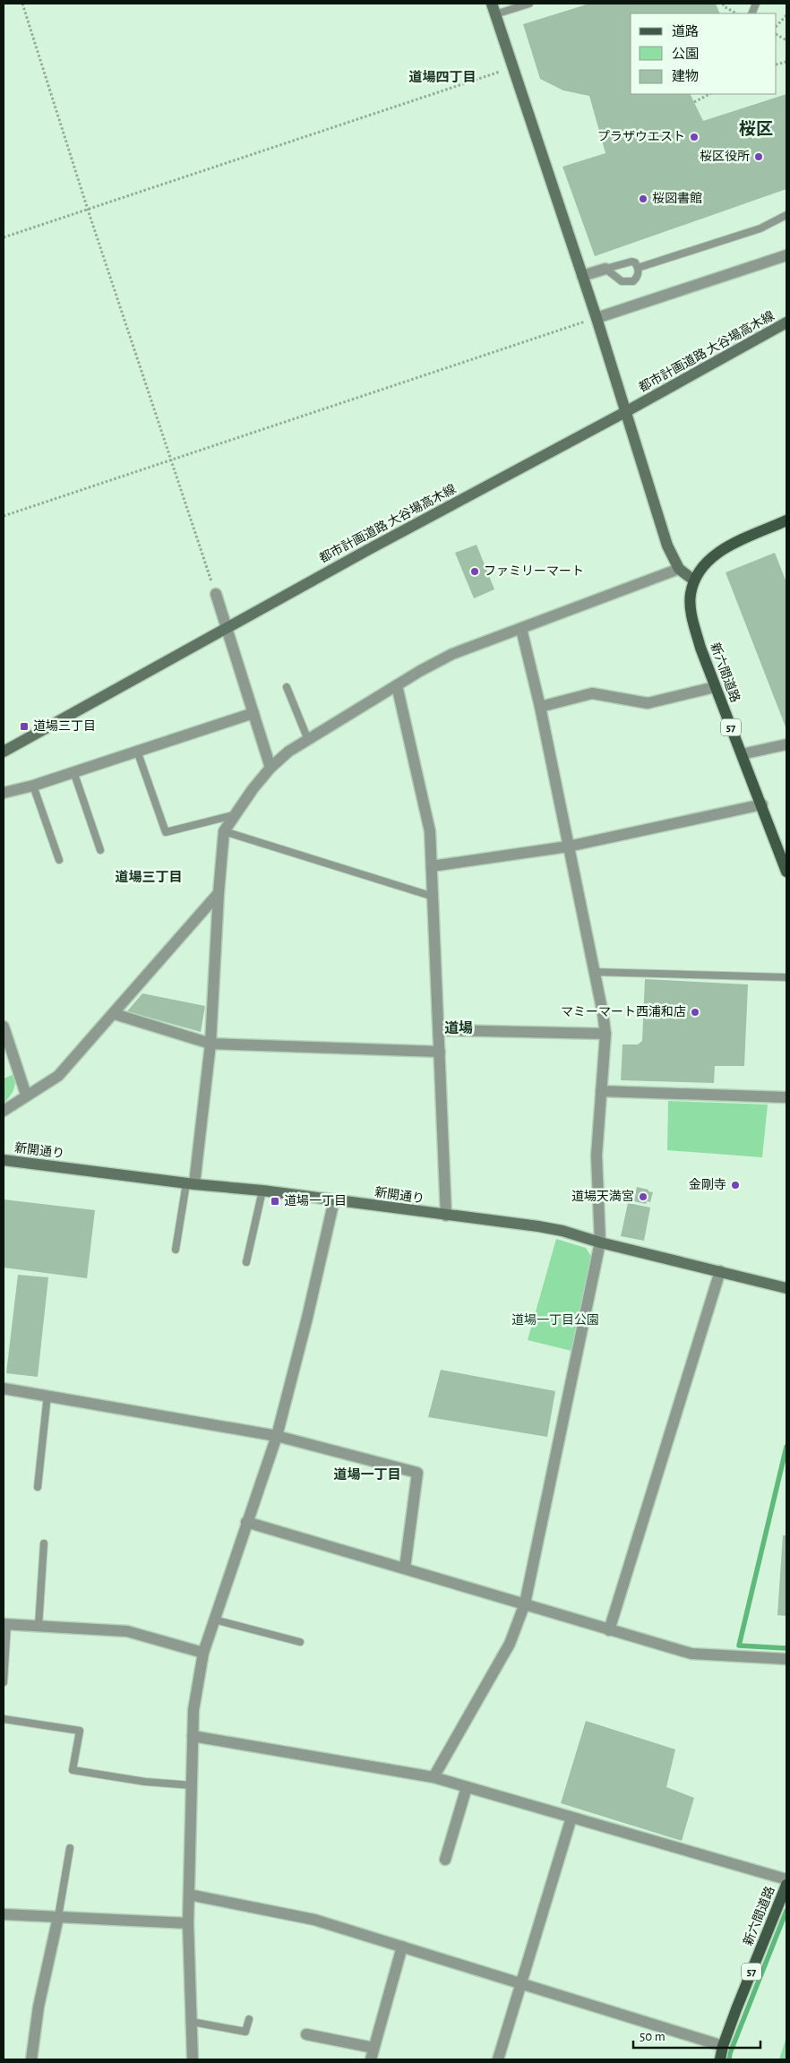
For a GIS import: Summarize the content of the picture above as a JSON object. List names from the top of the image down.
{
  "streets": {
    "main road": ["新六間道路", "57"],
    "street": ["都市計画道路 大谷場高木線", "新開通り"]
  },
  "crossings": [
    ["新六間道路", "57"]
  ],
  "districts": [
    "道場四丁目",
    "桜区",
    "道場三丁目",
    "道場",
    "道場一丁目"
  ],
  "parks": ["道場一丁目公園"],
  "places": {
    "other": [
      "プラザウエスト",
      "桜区役所",
      "桜図書館",
      "ファミリーマート",
      "マミーマート西浦和店",
      "金剛寺",
      "道場天満宮"
    ],
    "transit": ["道場三丁目", "道場一丁目"]
  },
  "legend": ["道路", "公園", "建物"],
  "scale_bar": "50 m"
}
